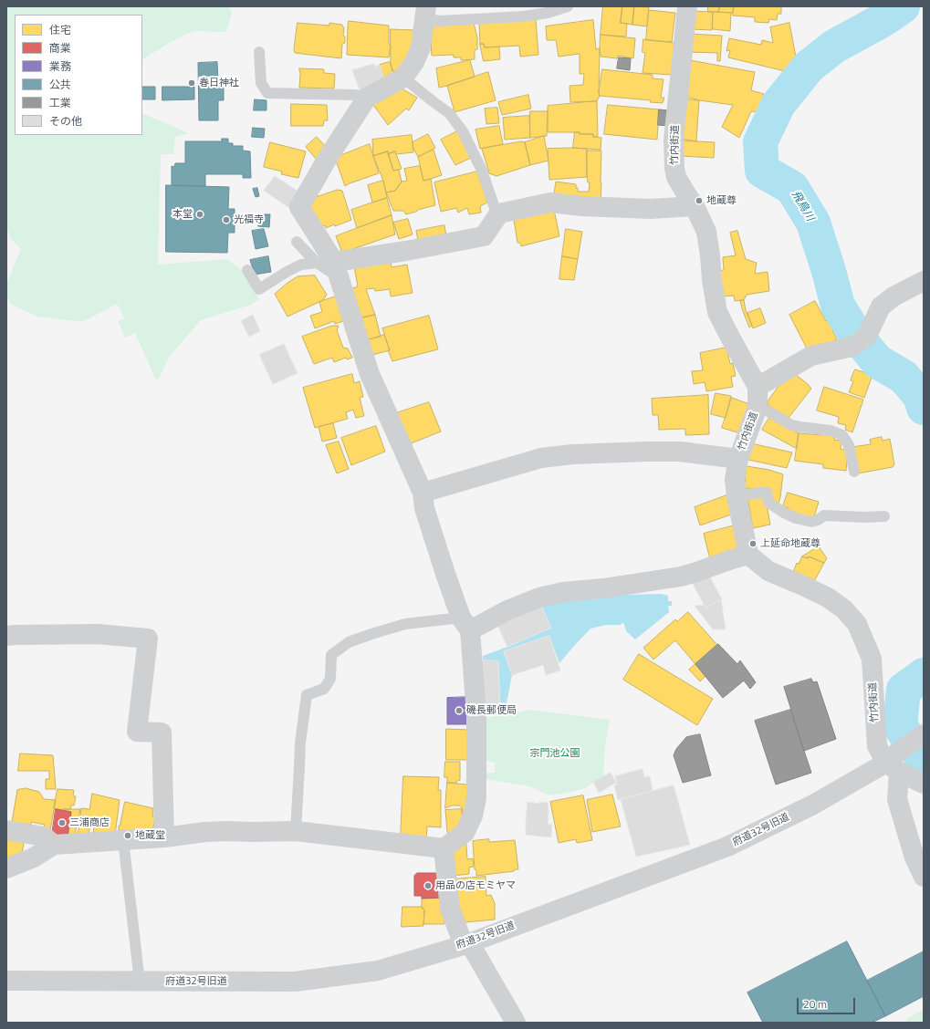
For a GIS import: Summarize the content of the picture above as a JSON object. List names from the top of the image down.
{
  "streets": {
    "street": ["竹内街道", "府道32号旧道"]
  },
  "crossings": [
    ["竹内街道", "府道32号旧道"]
  ],
  "water": ["飛鳥川"],
  "parks": ["宗門池公園"],
  "places": [
    "春日神社",
    "地蔵尊",
    "本堂",
    "光福寺",
    "上延命地蔵尊",
    "磯長郵便局",
    "三浦商店",
    "地蔵堂",
    "用品の店モミヤマ"
  ],
  "legend": [
    "住宅",
    "商業",
    "業務",
    "公共",
    "工業",
    "その他"
  ],
  "scale_bar": "20 m"
}
